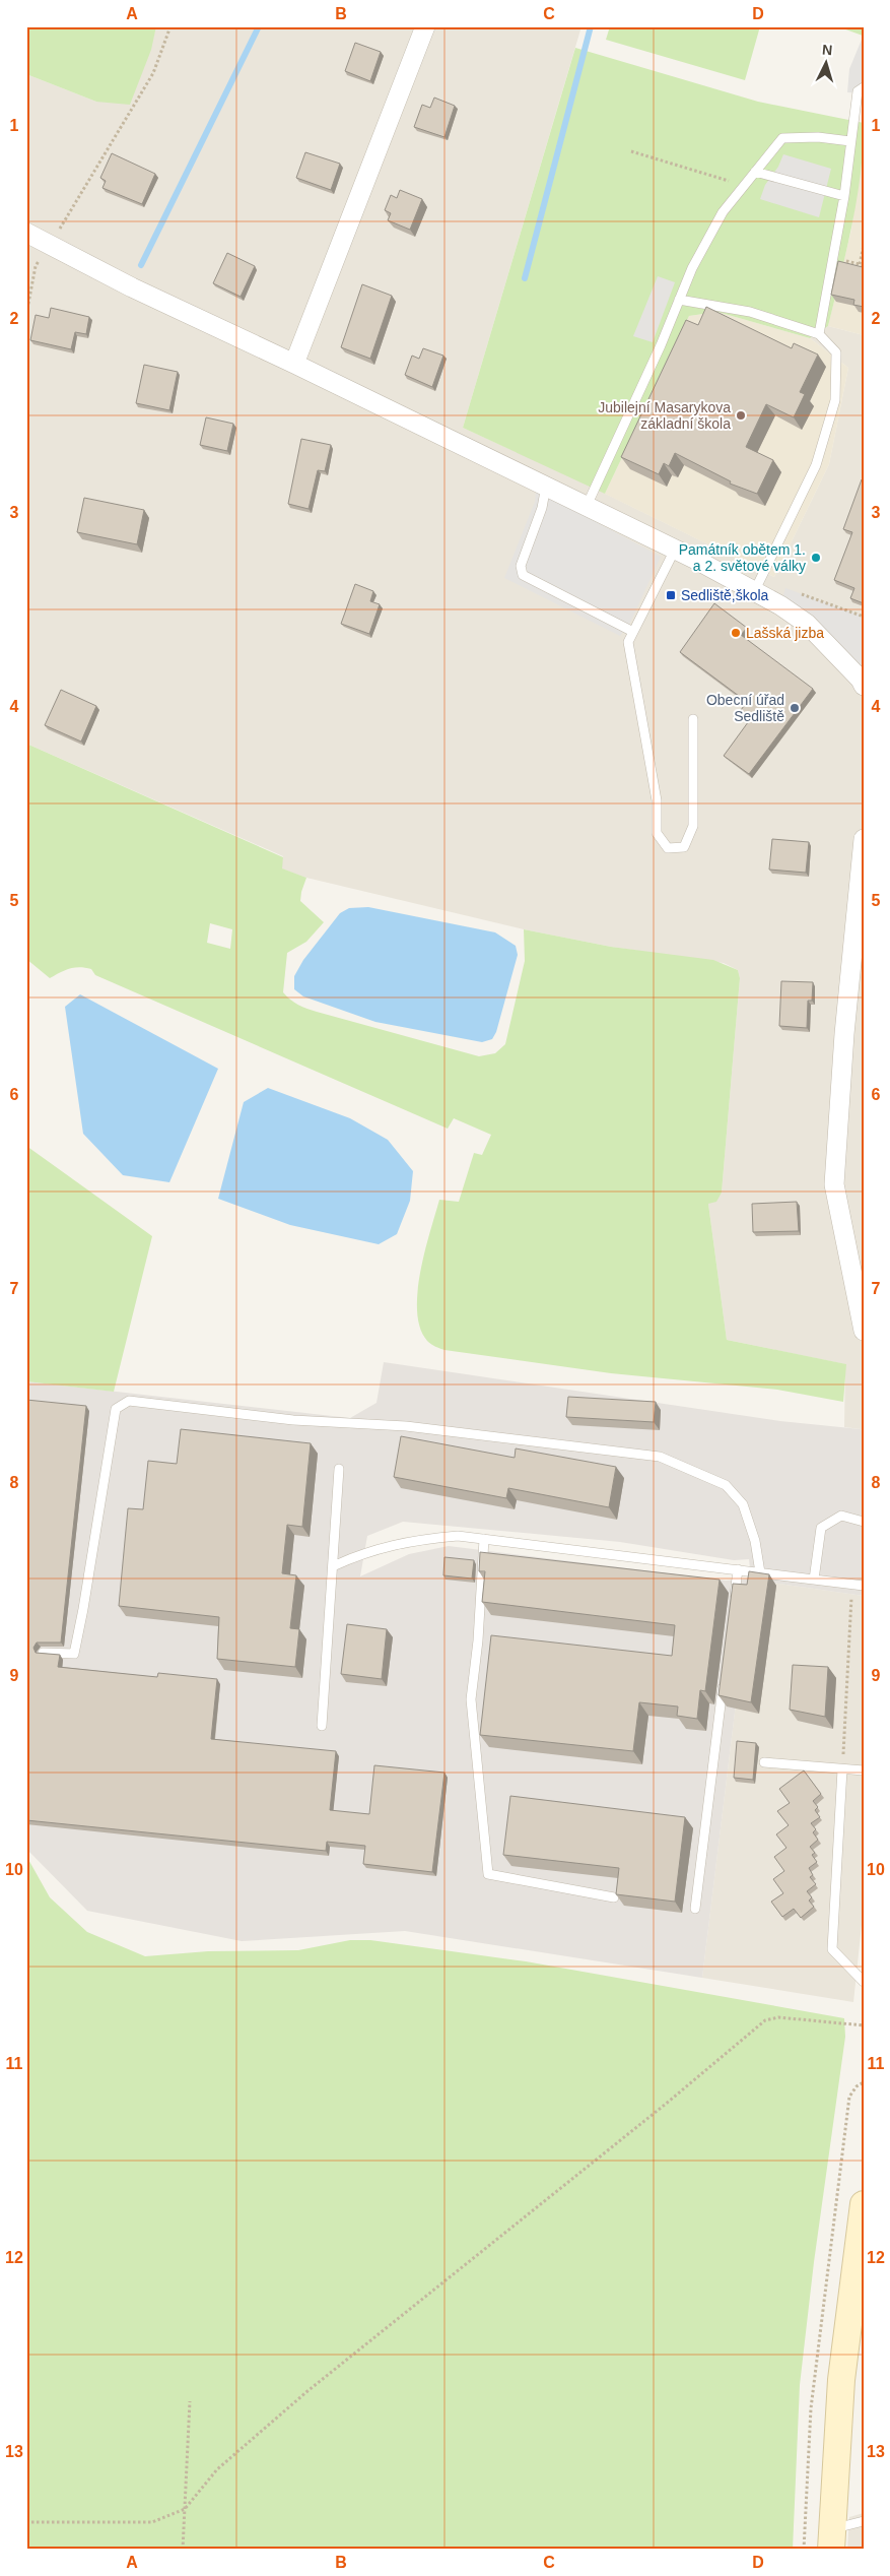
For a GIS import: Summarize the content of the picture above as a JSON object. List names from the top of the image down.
{
  "places": {
    "other": [
      "Jubilejní Masarykova základní škola",
      "Památník obětem 1. a 2. světové války",
      "Lašská jizba",
      "Obecní úřad Sedliště"
    ],
    "transit": ["Sedliště,škola"]
  },
  "north": "top",
  "grid": {
    "columns": [
      "A",
      "B",
      "C",
      "D"
    ],
    "rows": [
      "1",
      "2",
      "3",
      "4",
      "5",
      "6",
      "7",
      "8",
      "9",
      "10",
      "11",
      "12",
      "13"
    ]
  }
}
